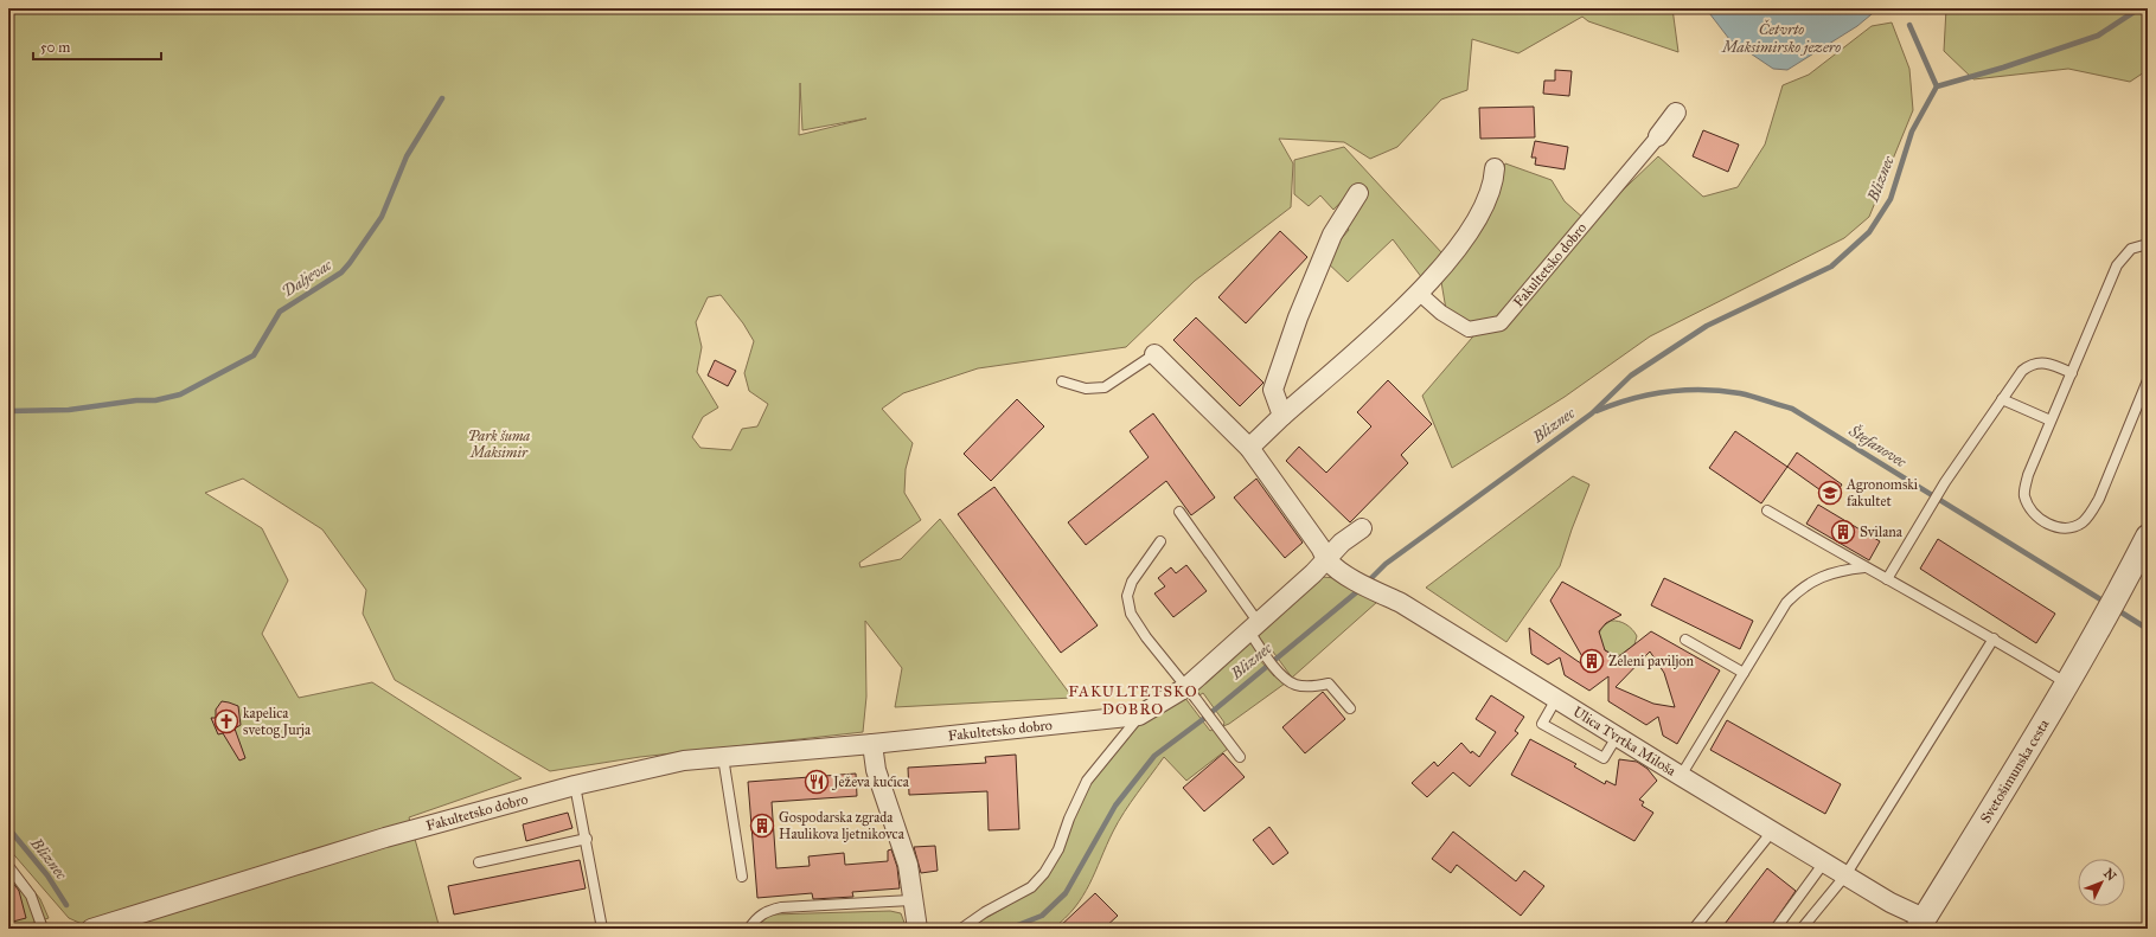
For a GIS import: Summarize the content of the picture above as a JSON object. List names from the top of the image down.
{
  "streets": {
    "street": ["Fakultetsko dobro", "Ulica Tvrtka Miloša", "Svetošimunska cesta"]
  },
  "crossings": [
    ["Fakultetsko dobro", "Ulica Tvrtka Miloša"],
    ["Ulica Tvrtka Miloša", "Svetošimunska cesta"]
  ],
  "districts": ["FAKULTETSKO DOBRO"],
  "water": [
    "Četvrto Maksimirsko jezero",
    "Bliznec",
    "Daljevac",
    "Štefanovec"
  ],
  "parks": ["Park šuma Maksimir"],
  "places": {
    "school or university": ["Agronomski fakultet"],
    "building": ["Svilana", "Zeleni paviljon", "Gospodarska zgrada Haulikova ljetnikovca"],
    "church": ["kapelica svetog Jurja"],
    "restaurant": ["Ježeva kućica"]
  },
  "scale_bar": "50 m",
  "north": "top right"
}
